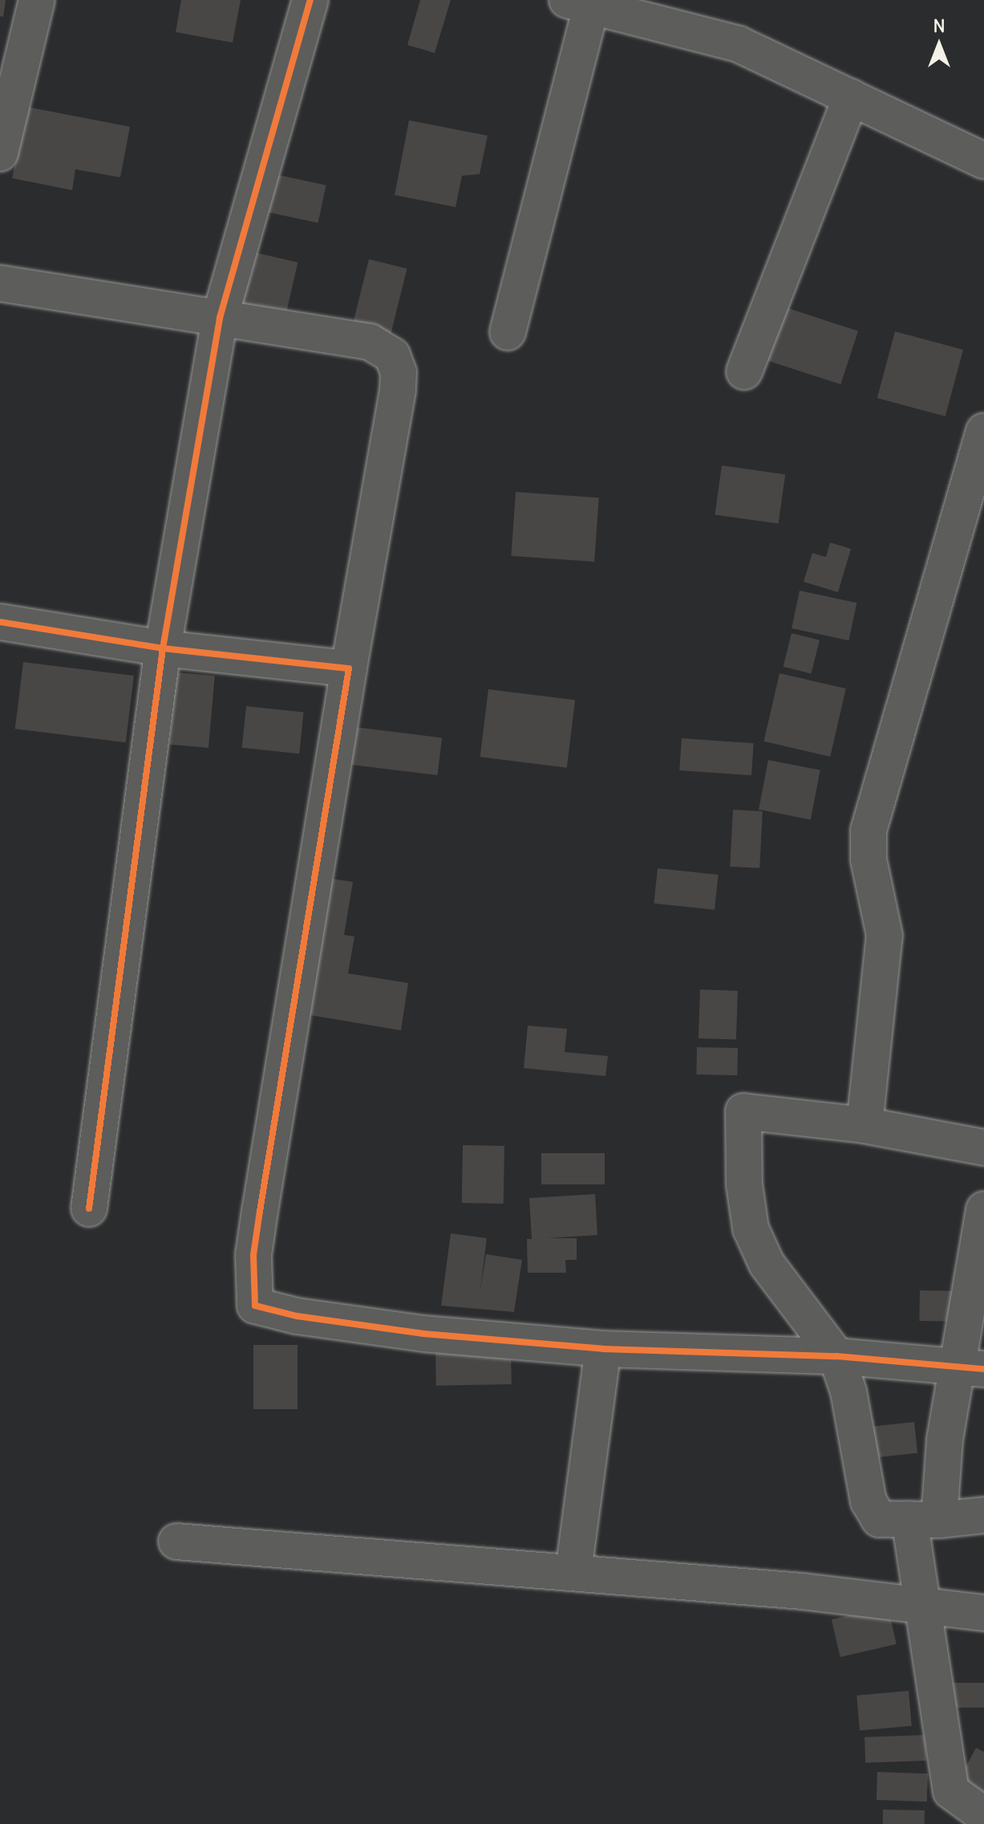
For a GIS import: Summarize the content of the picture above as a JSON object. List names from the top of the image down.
{
  "north": "top"
}
